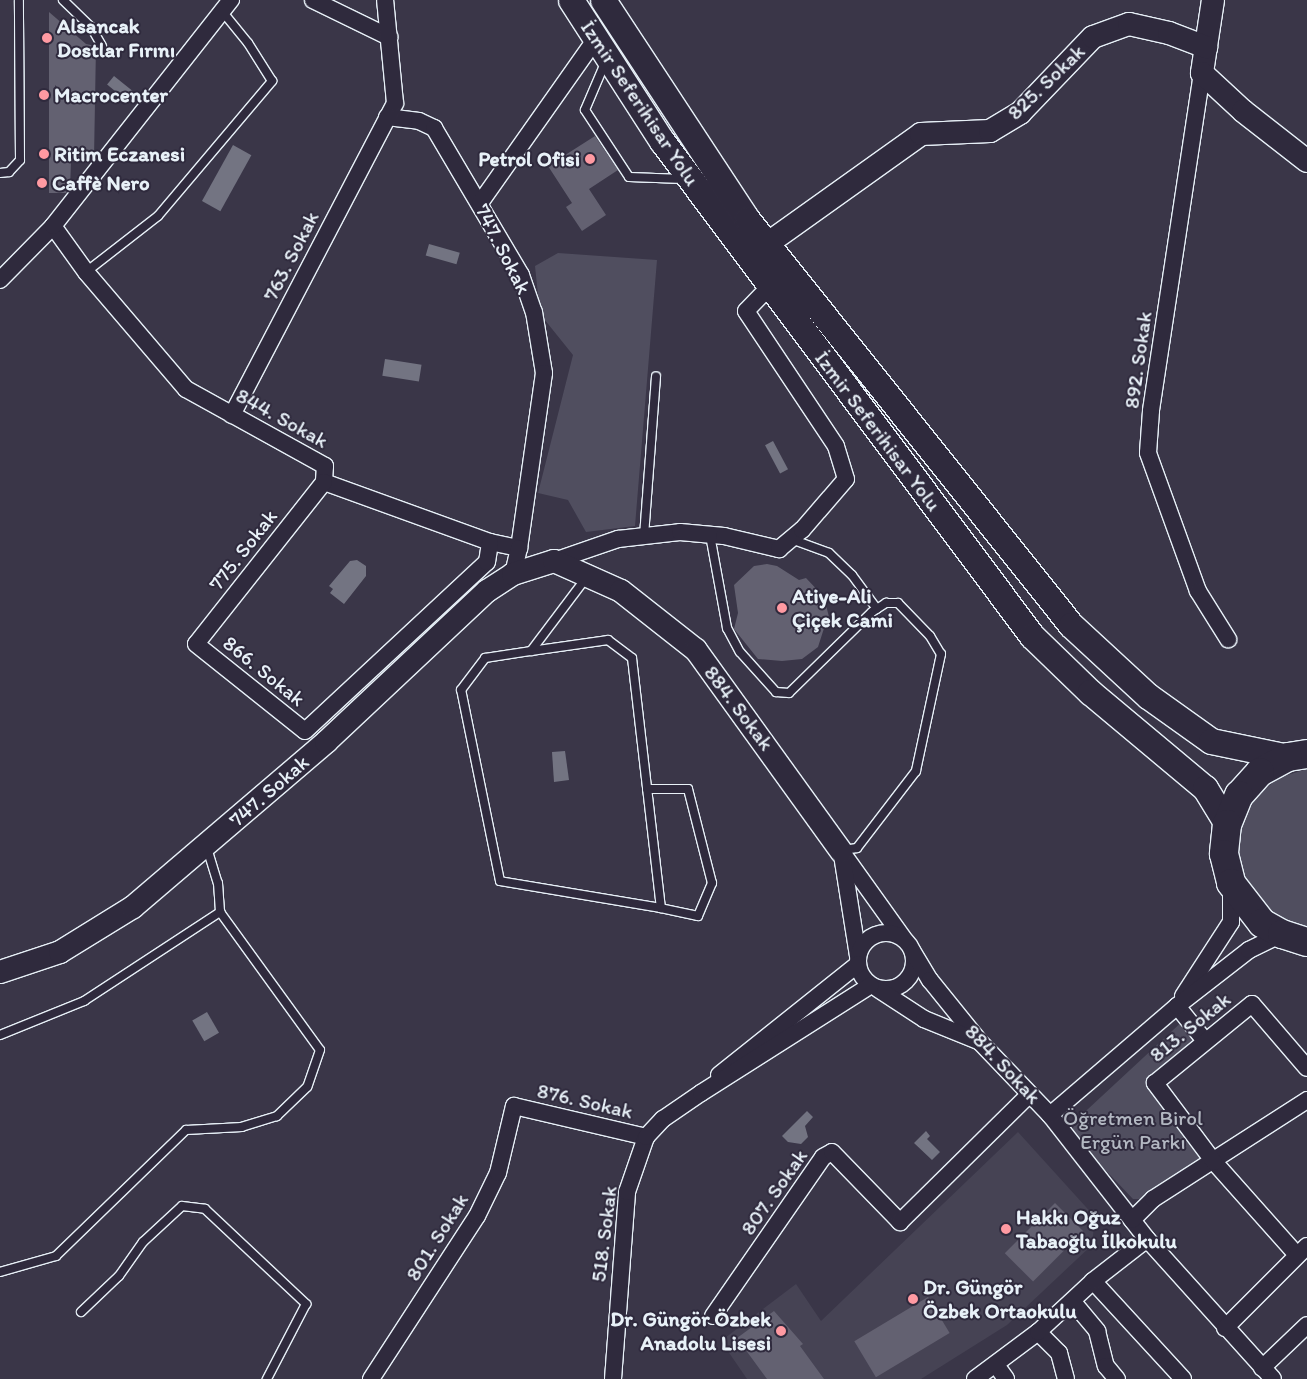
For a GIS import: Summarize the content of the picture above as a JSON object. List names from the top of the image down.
{
  "streets": {
    "main road": ["İzmir Seferihisar Yolu"],
    "street": [
      "825. Sokak",
      "747. Sokak",
      "763. Sokak",
      "892. Sokak",
      "844. Sokak",
      "775. Sokak",
      "866. Sokak",
      "884. Sokak",
      "813. Sokak",
      "876. Sokak",
      "807. Sokak",
      "518. Sokak",
      "801. Sokak"
    ]
  },
  "crossings": [
    ["825. Sokak", "İzmir Seferihisar Yolu"],
    ["747. Sokak", "763. Sokak"],
    ["747. Sokak", "844. Sokak"],
    ["763. Sokak", "844. Sokak"],
    ["844. Sokak", "775. Sokak"],
    ["844. Sokak", "866. Sokak"],
    ["775. Sokak", "866. Sokak"],
    ["884. Sokak", "807. Sokak"],
    ["884. Sokak", "518. Sokak"],
    ["876. Sokak", "518. Sokak"],
    ["876. Sokak", "801. Sokak"]
  ],
  "parks": ["Öğretmen Birol Ergün Parkı"],
  "places": [
    "Alsancak Dostlar Fırını",
    "Macrocenter",
    "Ritim Eczanesi",
    "Petrol Ofisi",
    "Caffè Nero",
    "Atiye-Ali Çiçek Cami",
    "Hakkı Oğuz Tabaoğlu İlkokulu",
    "Dr. Güngör Özbek Ortaokulu",
    "Dr. Güngör Özbek Anadolu Lisesi"
  ]
}
